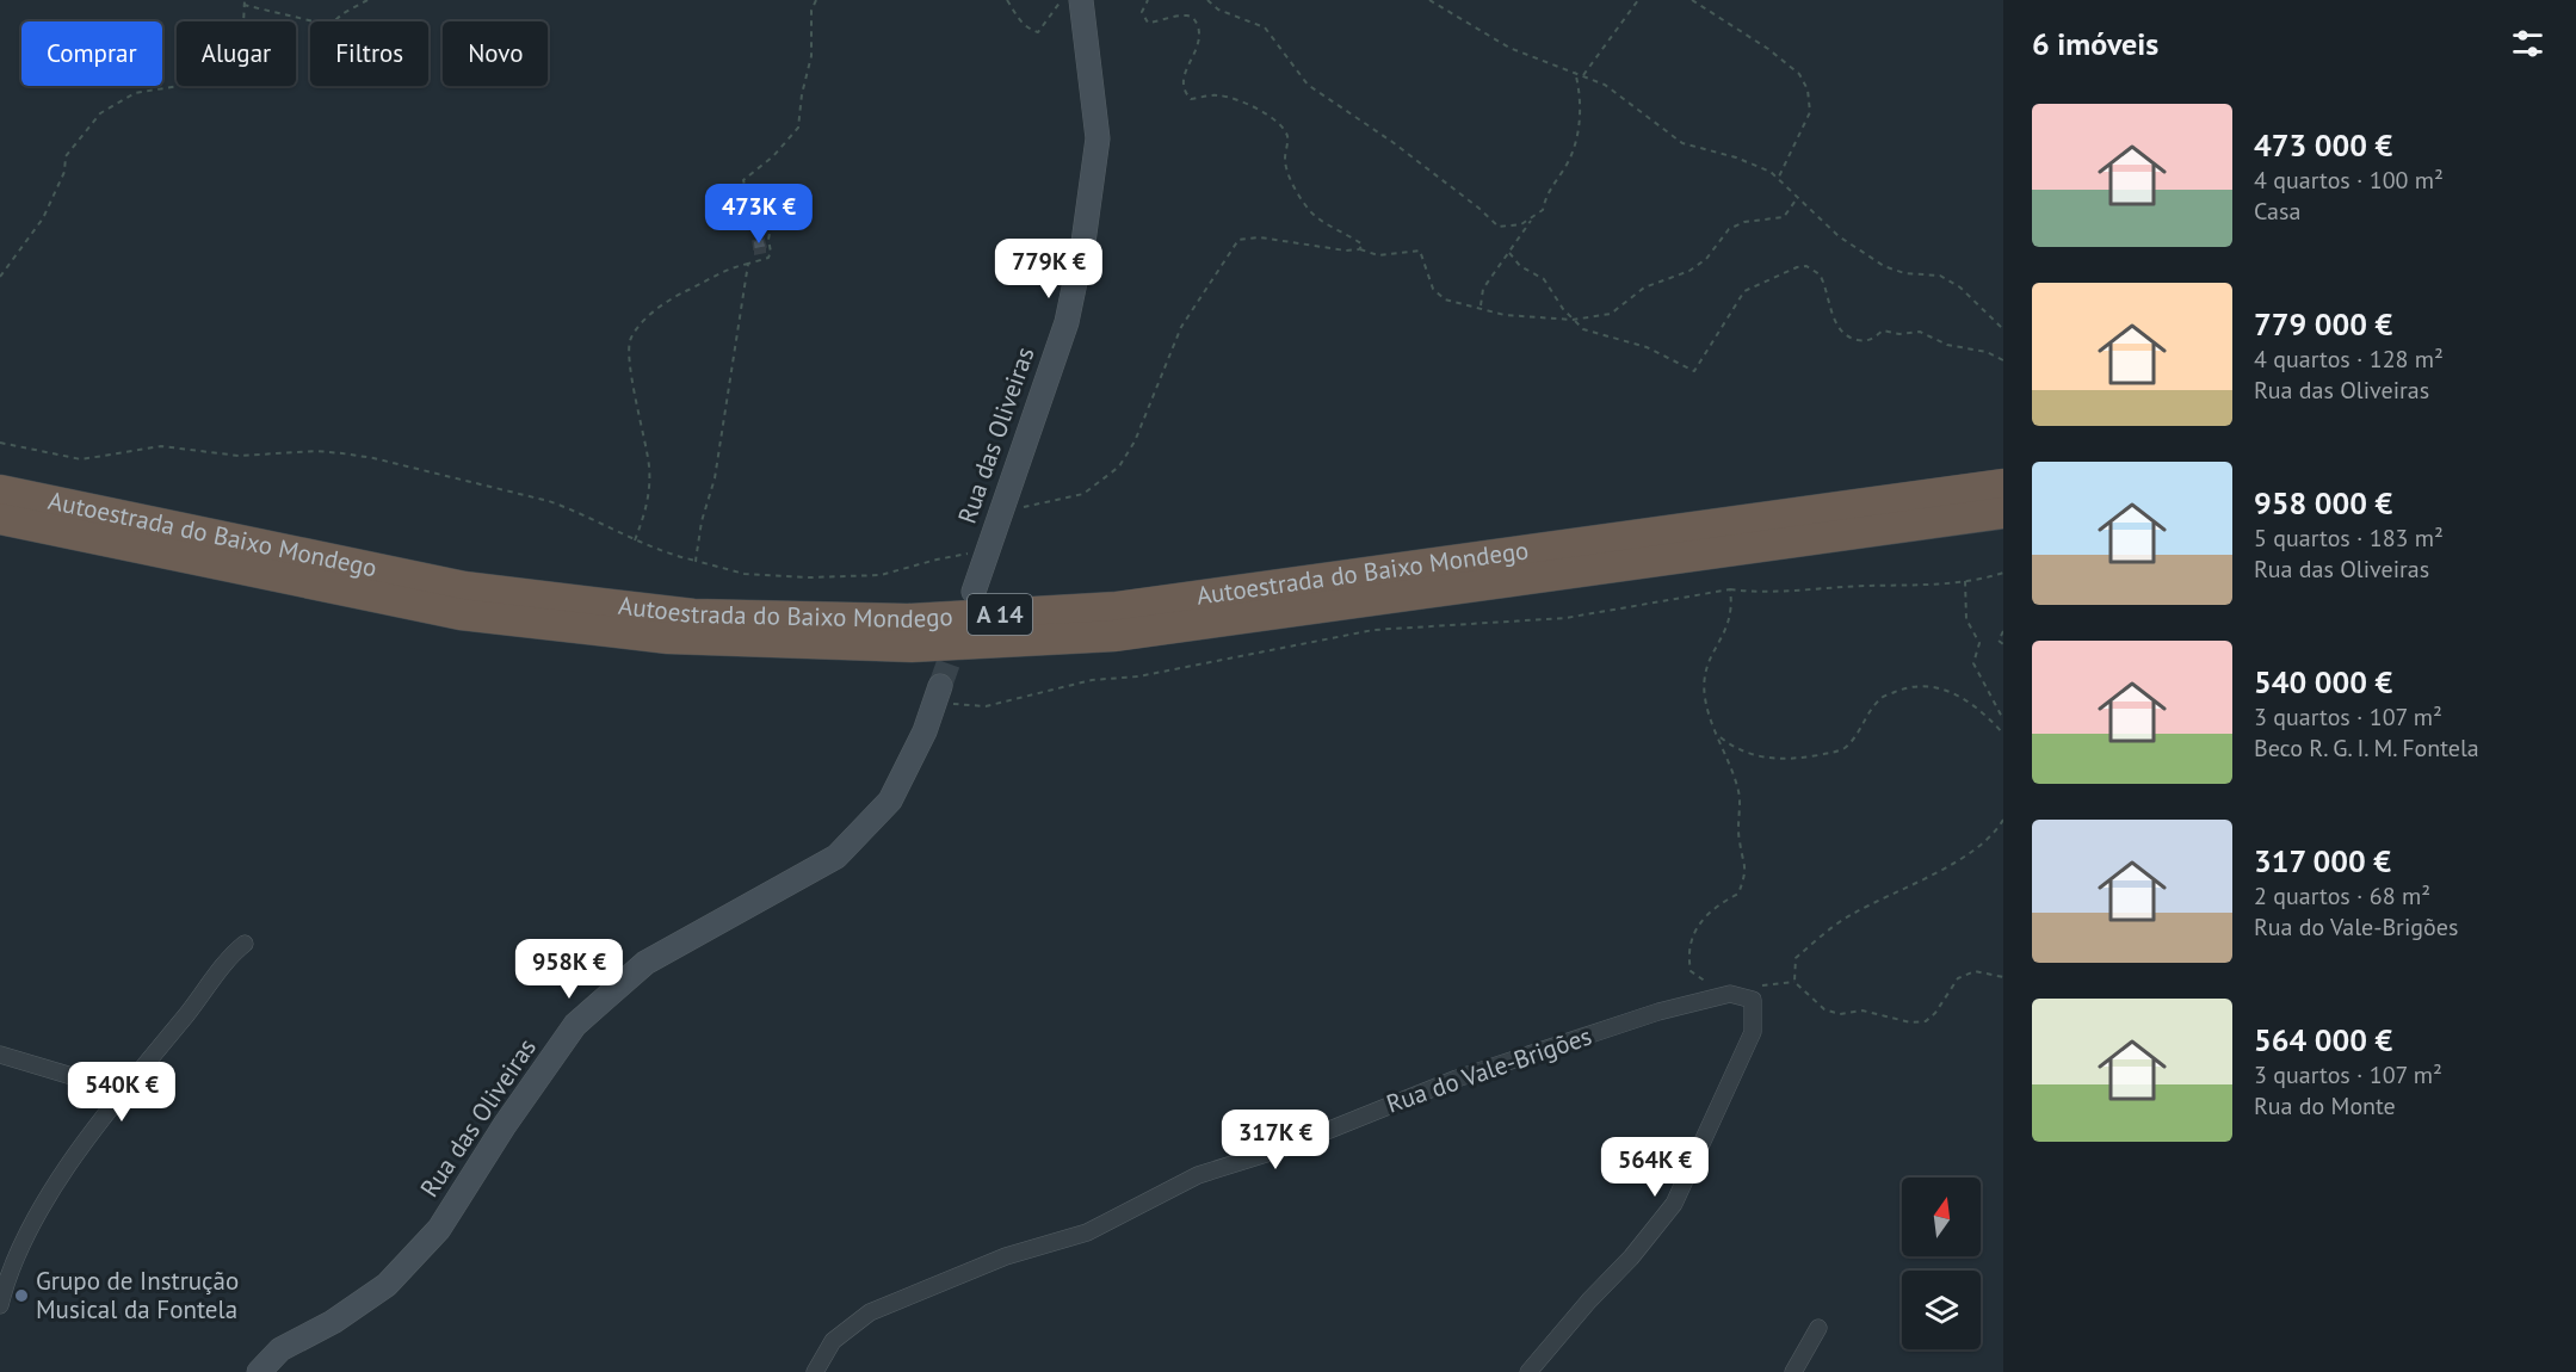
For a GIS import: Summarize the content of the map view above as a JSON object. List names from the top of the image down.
{
  "streets": {
    "highway": ["Autoestrada do Baixo Mondego", "A 14"],
    "street": ["Rua das Oliveiras", "Rua do Vale-Brigões"]
  },
  "places": ["Grupo de Instrução Musical da Fontela"],
  "north": "top",
  "page": {
    "heading": "6 imóveis",
    "chip": [
      "Comprar",
      "Alugar",
      "Filtros",
      "Novo"
    ],
    "list": [
      {
        "name": "473 000 €",
        "note": "4 quartos · 100 m² · Casa"
      },
      {
        "name": "779 000 €",
        "note": "4 quartos · 128 m² · Rua das Oliveiras"
      },
      {
        "name": "958 000 €",
        "note": "5 quartos · 183 m² · Rua das Oliveiras"
      },
      {
        "name": "540 000 €",
        "note": "3 quartos · 107 m² · Beco R. G. I. M. Fontela"
      },
      {
        "name": "317 000 €",
        "note": "2 quartos · 68 m² · Rua do Vale-Brigões"
      },
      {
        "name": "564 000 €",
        "note": "3 quartos · 107 m² · Rua do Monte"
      }
    ],
    "price": [
      "473K €",
      "779K €",
      "958K €",
      "540K €",
      "317K €",
      "564K €"
    ]
  }
}
